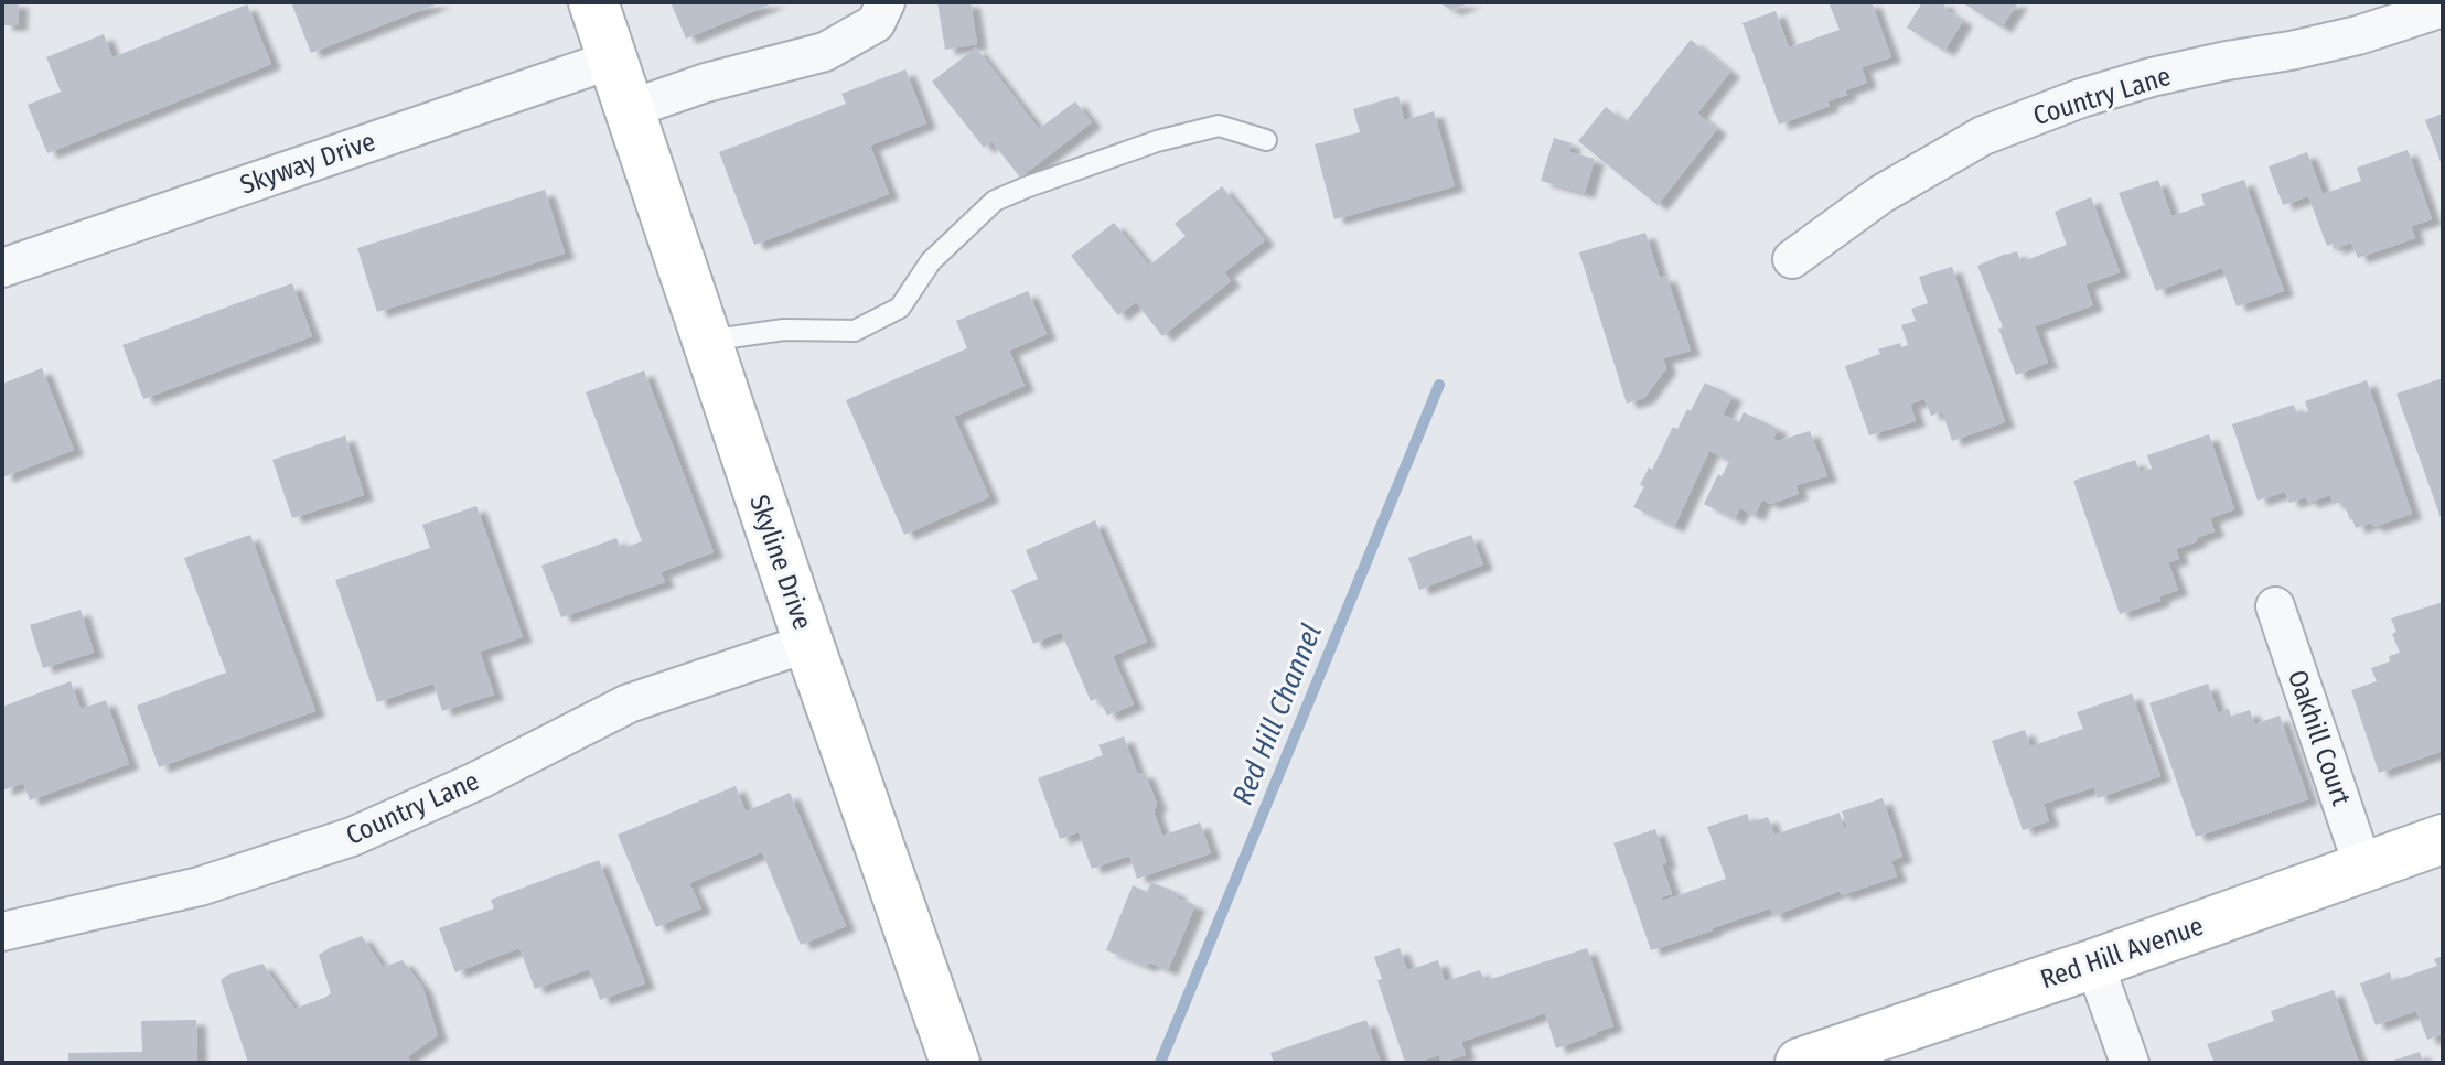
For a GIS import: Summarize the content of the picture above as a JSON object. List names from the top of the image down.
{
  "streets": {
    "street": [
      "Country Lane",
      "Skyway Drive",
      "Skyline Drive",
      "Oakhill Court",
      "Red Hill Avenue"
    ]
  },
  "crossings": [
    ["Country Lane", "Skyline Drive"],
    ["Skyway Drive", "Skyline Drive"],
    ["Oakhill Court", "Red Hill Avenue"]
  ],
  "water": ["Red Hill Channel"]
}
